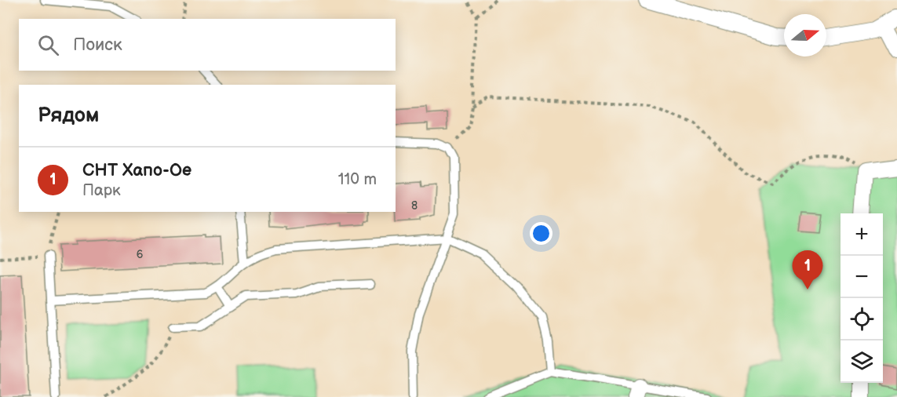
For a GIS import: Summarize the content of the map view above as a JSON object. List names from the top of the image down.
{
  "house_numbers": ["8", "6"],
  "north": "right",
  "page": {
    "search": "Поиск",
    "heading": "Рядом",
    "list": [
      {
        "mark": "1",
        "name": "СНТ Хапо-Ое",
        "note": "Парк",
        "value": "110 m"
      }
    ],
    "map_buttons": ["+", "−"],
    "pins": "1"
  }
}
